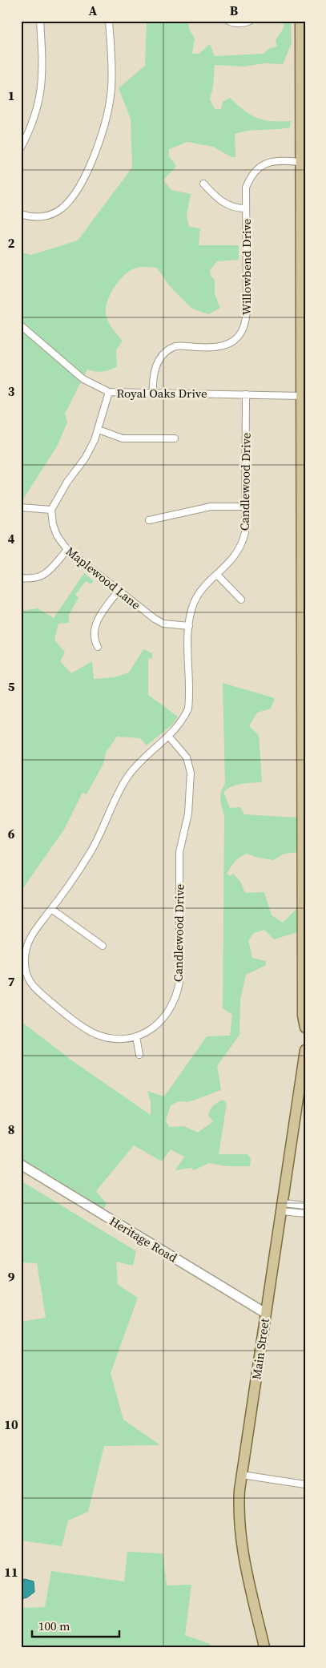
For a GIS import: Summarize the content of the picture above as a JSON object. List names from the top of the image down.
{
  "streets": {
    "main road": ["Main Street"],
    "street": [
      "Willowbend Drive",
      "Royal Oaks Drive",
      "Candlewood Drive",
      "Maplewood Lane",
      "Heritage Road"
    ]
  },
  "crossings": [
    ["Willowbend Drive", "Royal Oaks Drive"],
    ["Royal Oaks Drive", "Candlewood Drive"],
    ["Candlewood Drive", "Maplewood Lane"],
    ["Heritage Road", "Main Street"]
  ],
  "scale_bar": "100 m",
  "grid": {
    "columns": ["A", "B"],
    "rows": [
      "1",
      "2",
      "3",
      "4",
      "5",
      "6",
      "7",
      "8",
      "9",
      "10",
      "11"
    ]
  }
}
